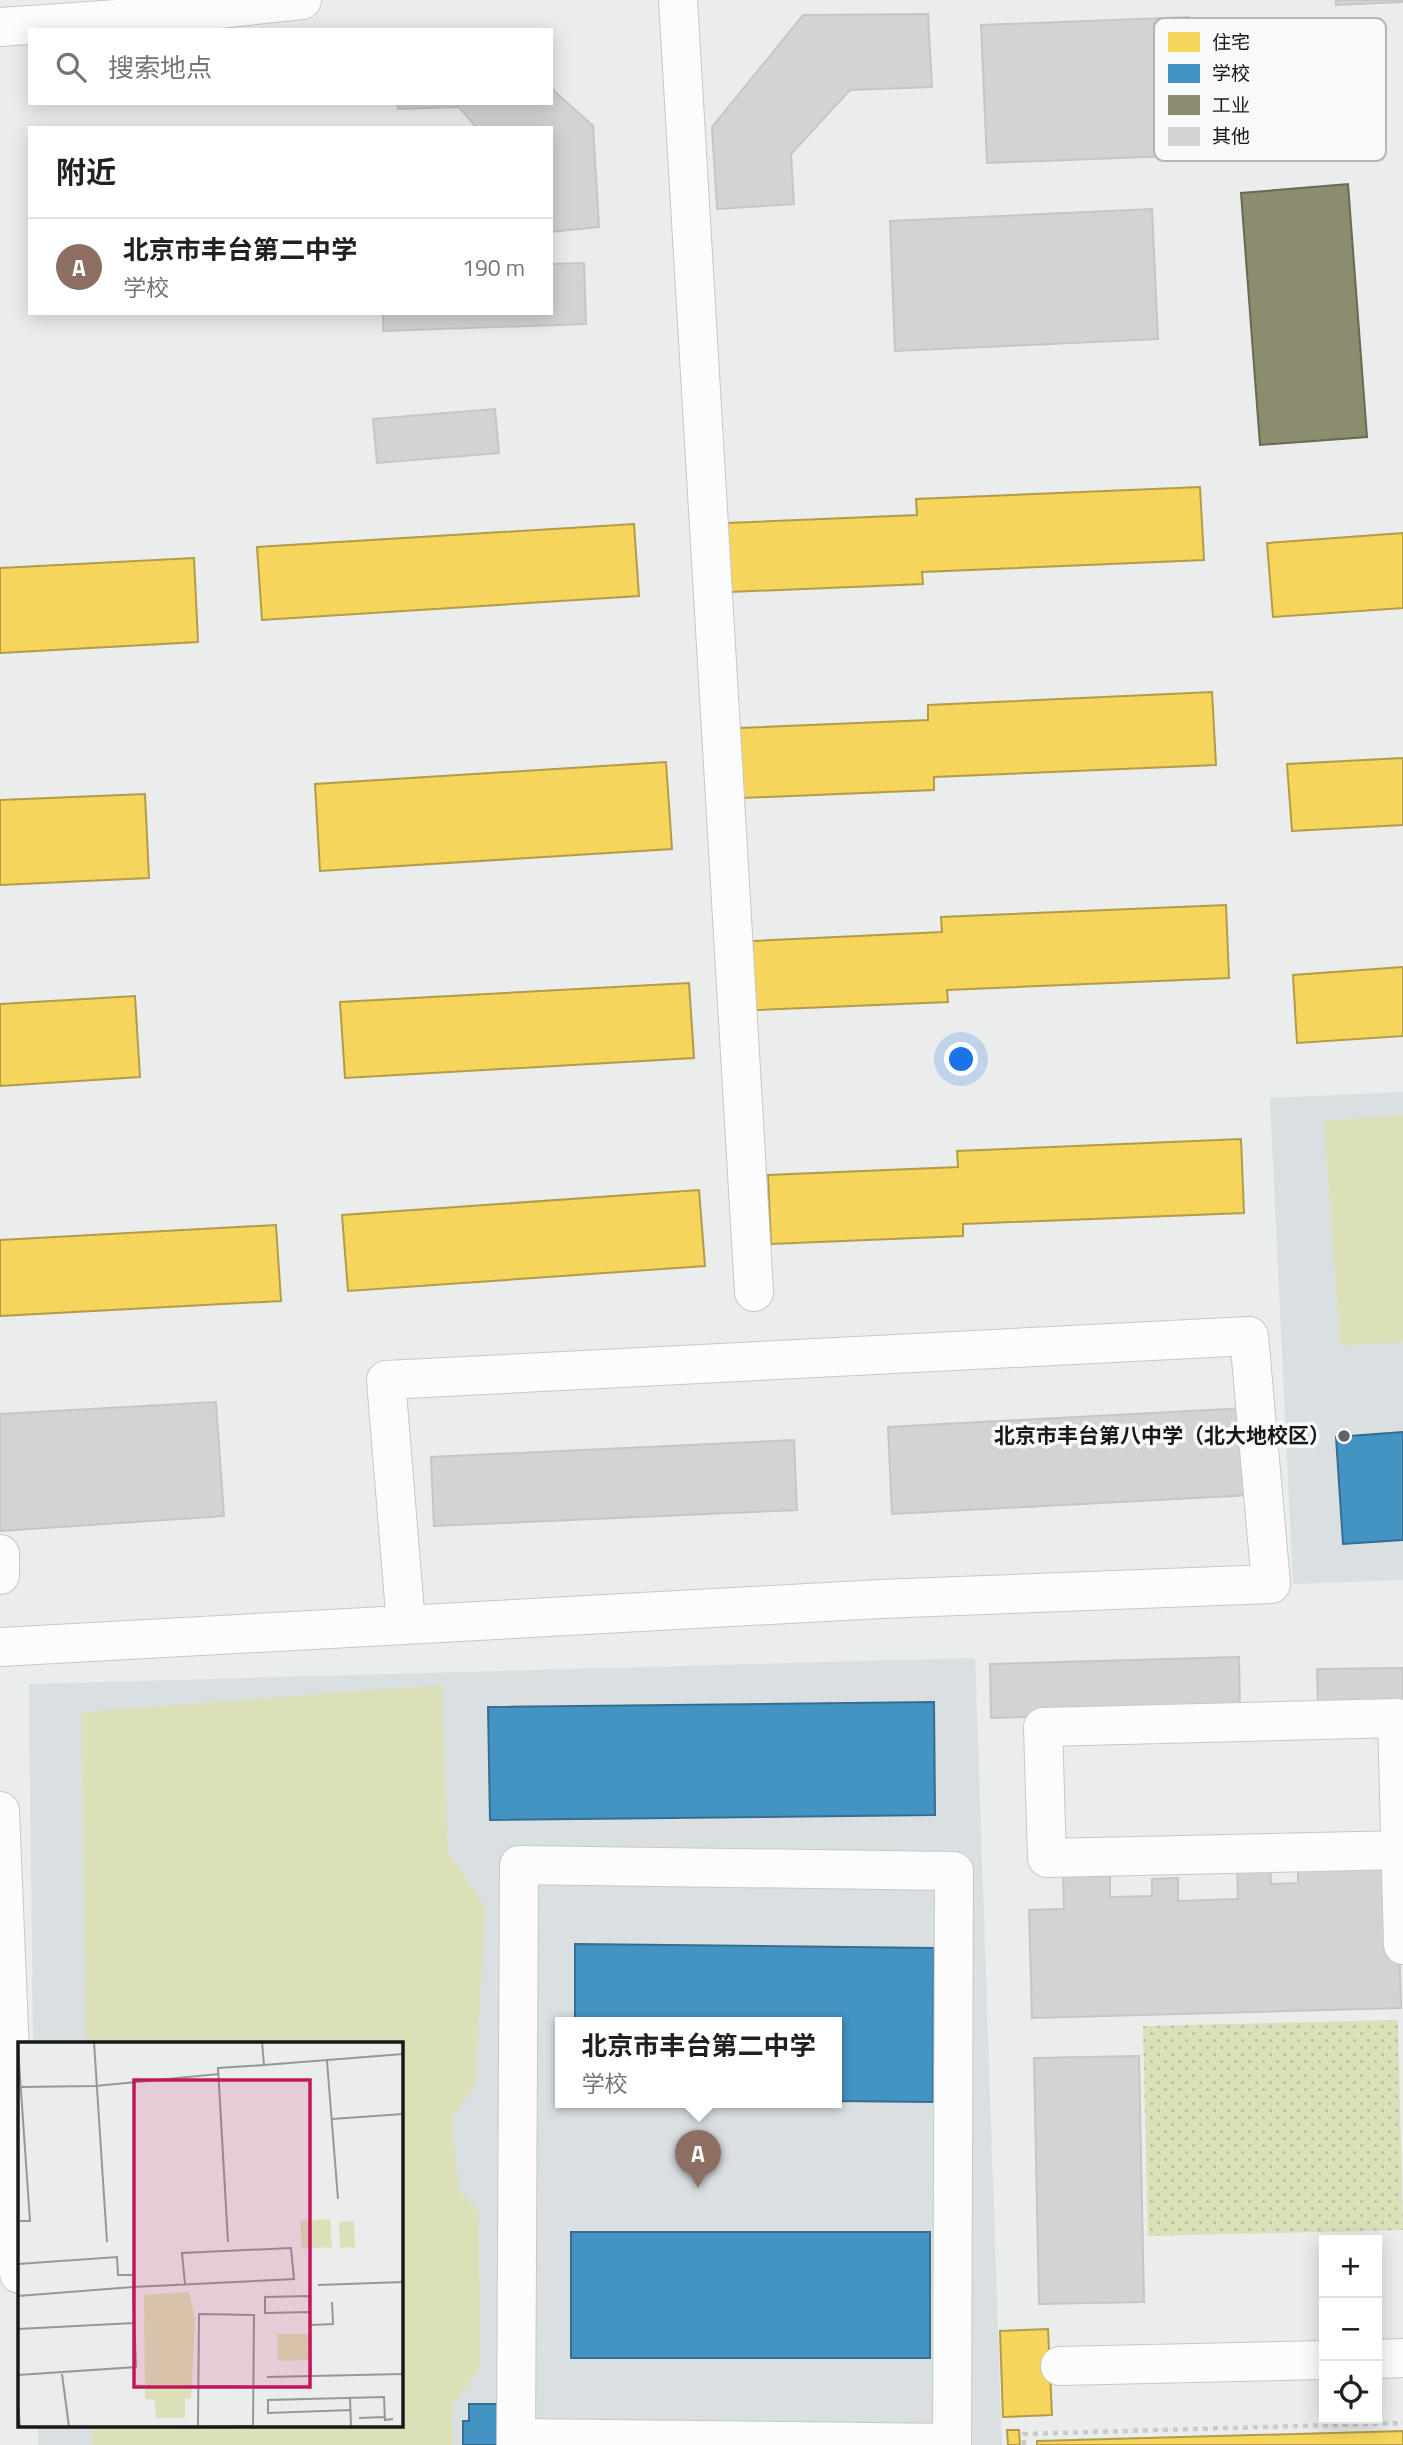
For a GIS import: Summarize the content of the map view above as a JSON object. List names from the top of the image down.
{
  "places": ["北京市丰台第八中学（北大地校区）"],
  "legend": [
    "住宅",
    "学校",
    "工业",
    "其他"
  ],
  "page": {
    "search": "搜索地点",
    "heading": "附近",
    "list": [
      {
        "mark": "A",
        "name": "北京市丰台第二中学",
        "note": "学校",
        "value": "190 m"
      }
    ],
    "popup": ["北京市丰台第二中学", "学校"],
    "pins": "A",
    "map_buttons": ["+", "−"]
  }
}
